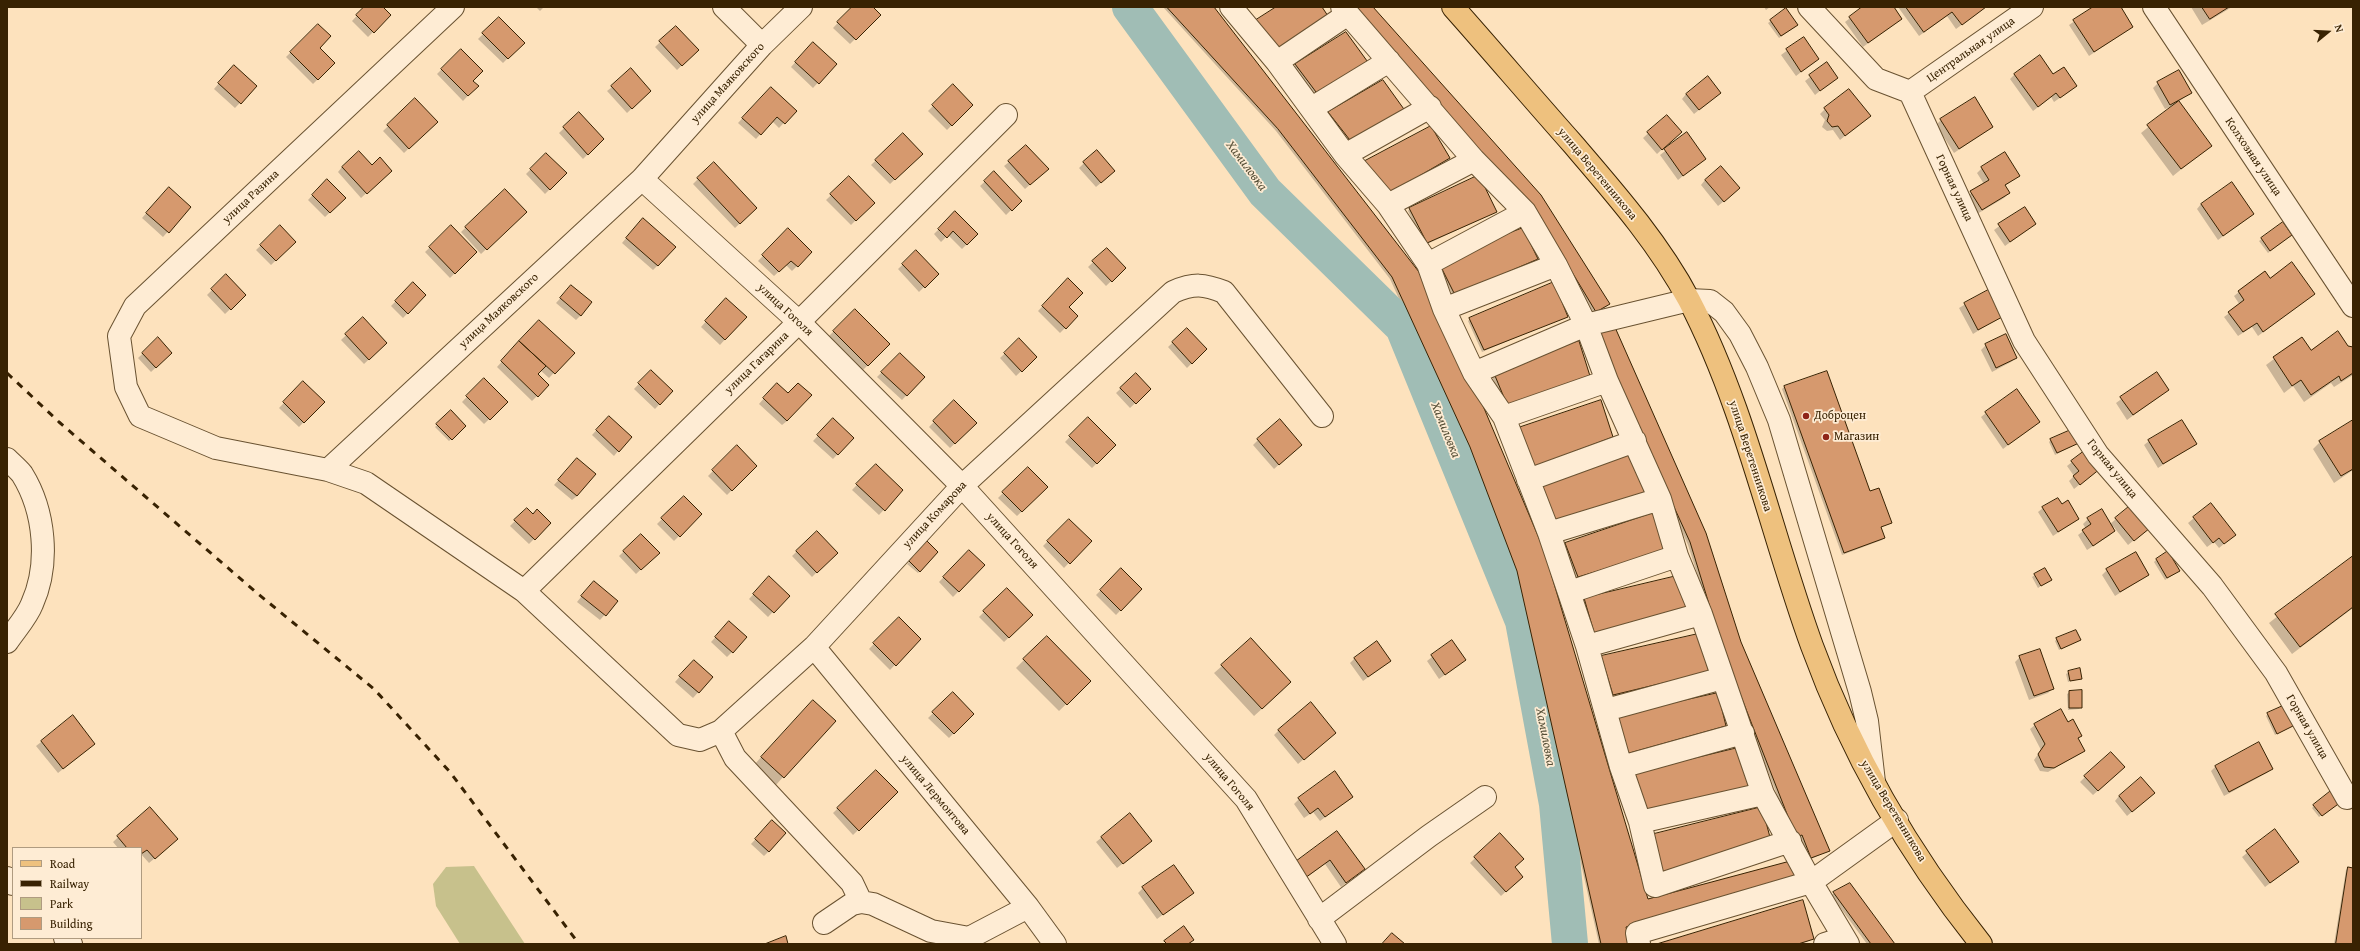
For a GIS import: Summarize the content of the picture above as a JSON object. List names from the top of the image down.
{
  "streets": {
    "main road": ["улица Веретенникова"],
    "street": [
      "Центральная улица",
      "улица Маяковского",
      "Колхозная улица",
      "Горная улица",
      "улица Разина",
      "улица Гоголя",
      "улица Гагарина",
      "улица Комарова",
      "улица Лермонтова"
    ]
  },
  "crossings": [
    ["Центральная улица", "Горная улица"],
    ["улица Маяковского", "улица Разина"],
    ["улица Маяковского", "улица Гоголя"],
    ["улица Гоголя", "улица Гагарина"],
    ["улица Гоголя", "улица Комарова"],
    ["улица Гагарина", "улица Комарова"],
    ["улица Комарова", "улица Лермонтова"]
  ],
  "water": ["Хамиловка"],
  "places": ["Доброцен", "Магазин"],
  "legend": [
    "Road",
    "Railway",
    "Park",
    "Building"
  ],
  "north": "right"
}
